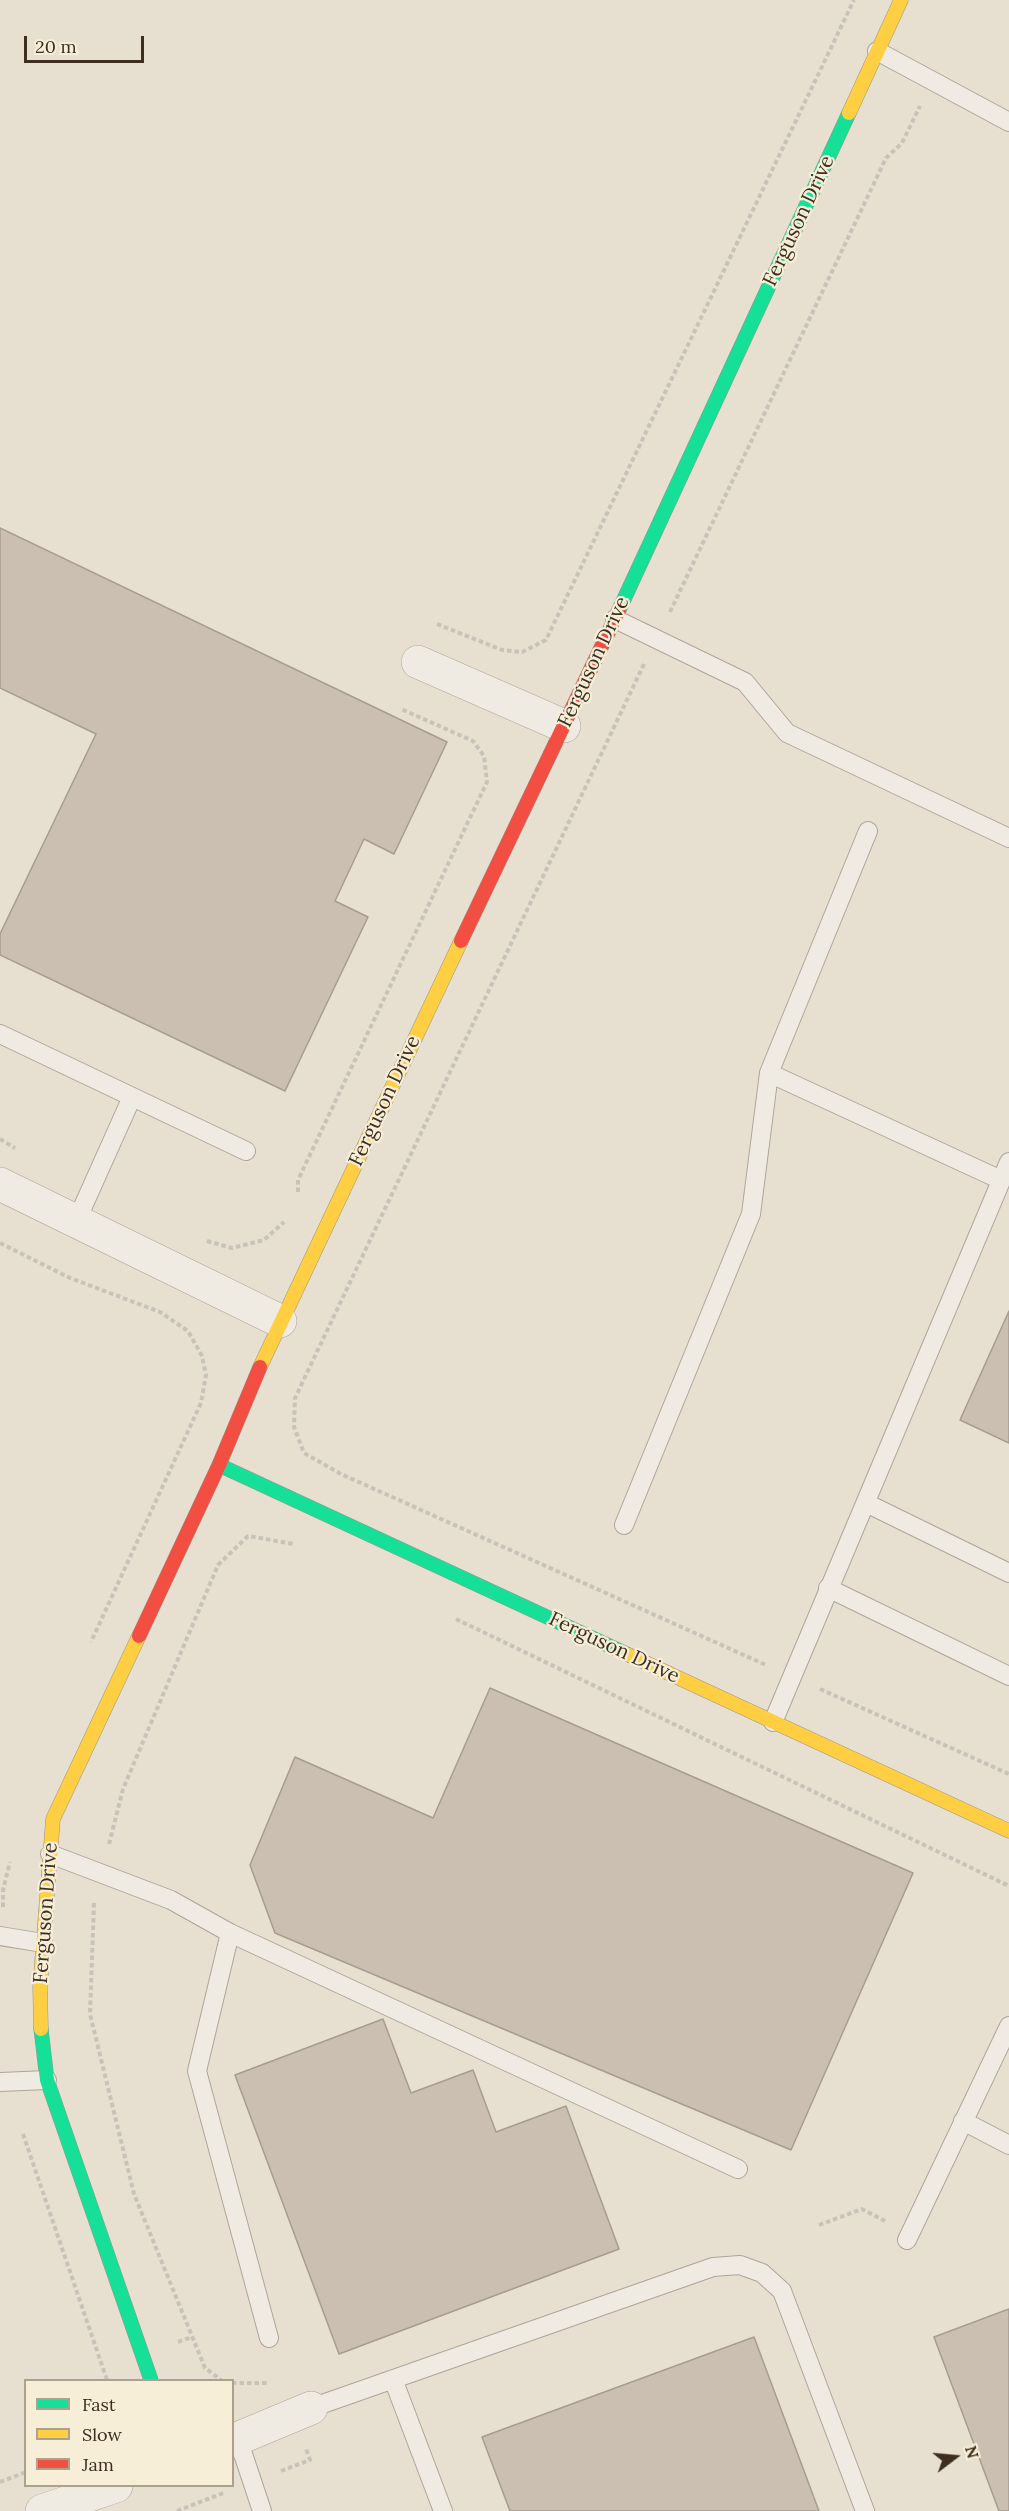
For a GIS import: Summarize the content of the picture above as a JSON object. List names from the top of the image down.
{
  "streets": {
    "street": ["Ferguson Drive"]
  },
  "legend": ["Fast", "Slow", "Jam"],
  "scale_bar": "20 m",
  "north": "right"
}
